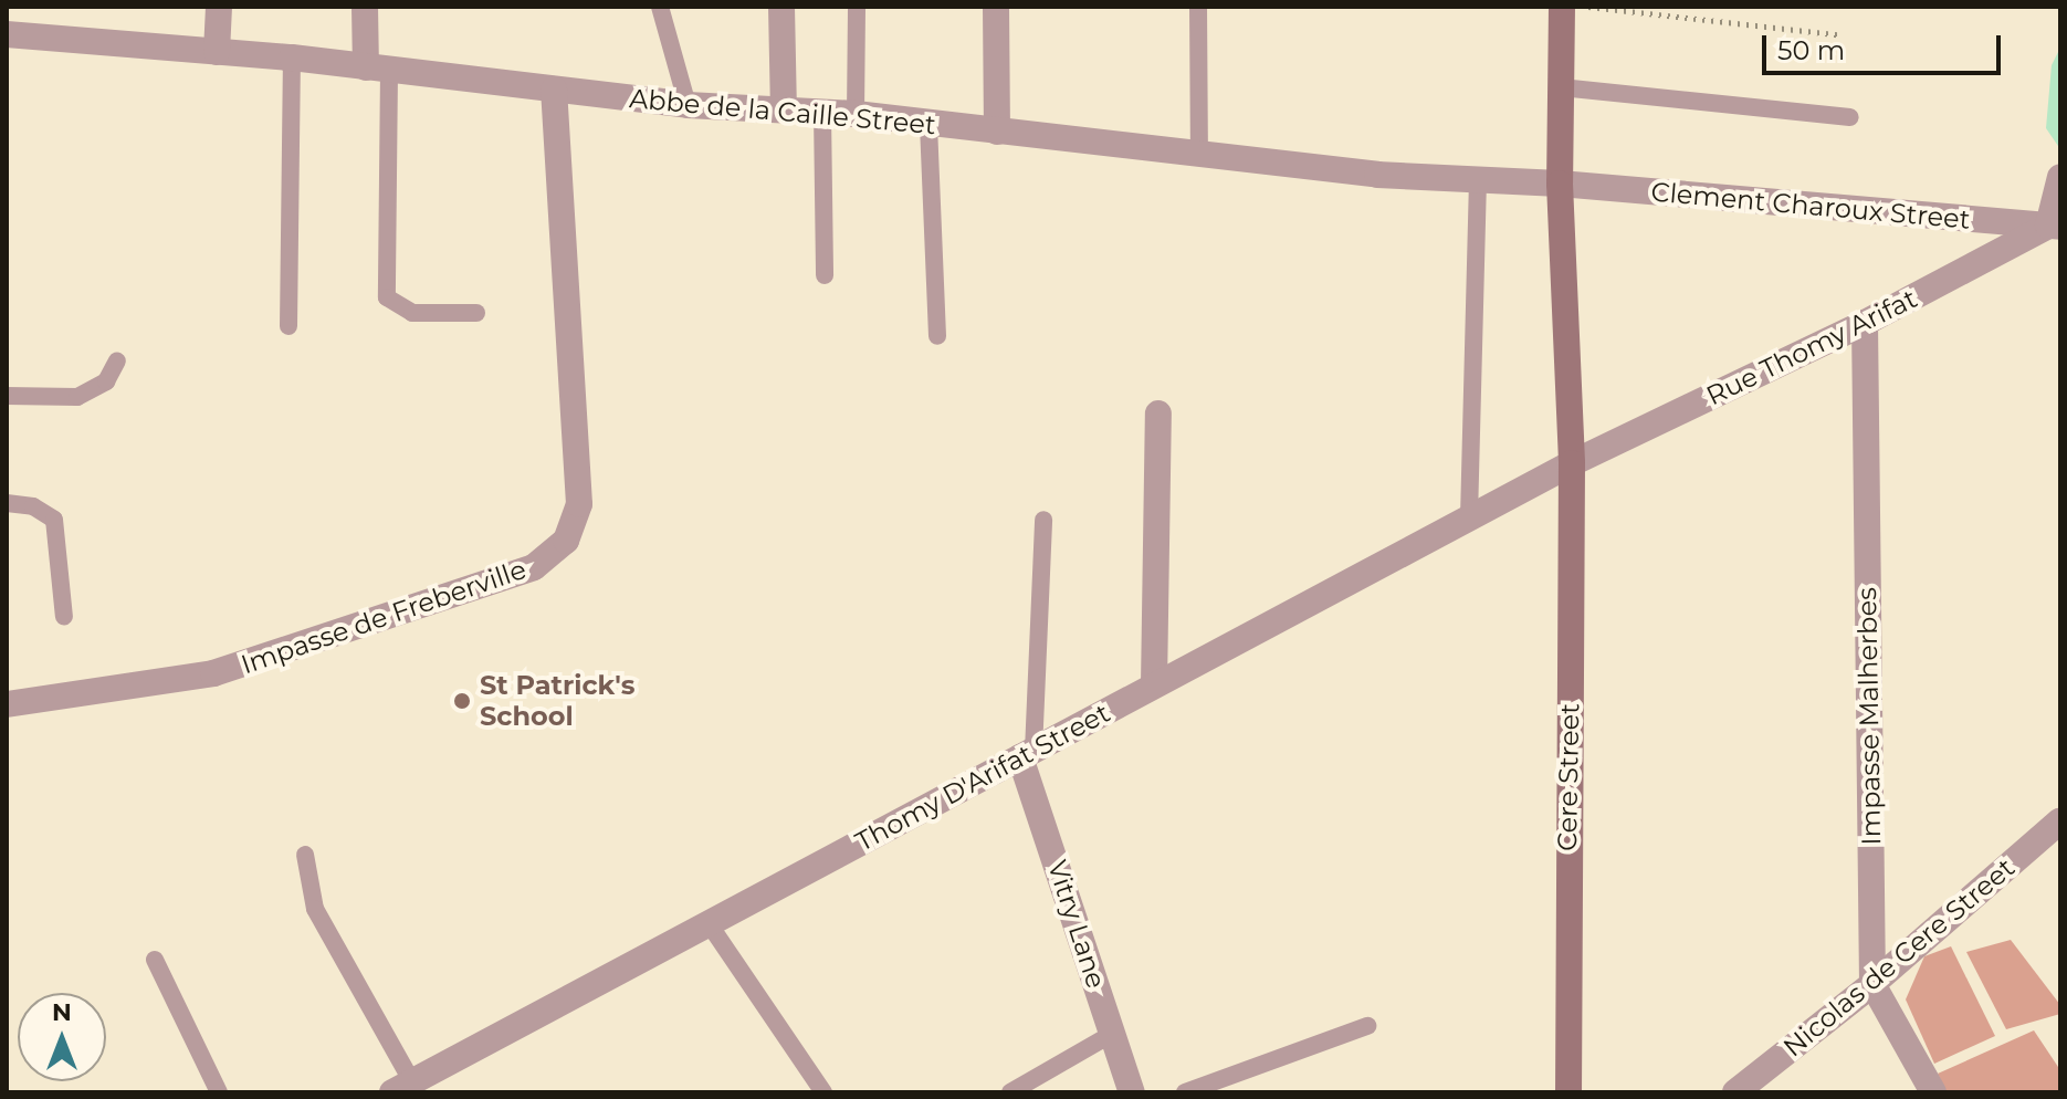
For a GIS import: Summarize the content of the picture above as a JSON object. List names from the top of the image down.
{
  "streets": {
    "street": [
      "Abbe de la Caille Street",
      "Clement Charoux Street",
      "Rue Thomy Arifat",
      "Impasse de Freberville",
      "Impasse Malherbes",
      "Thomy D'Arifat Street",
      "Cere Street",
      "Vitry Lane",
      "Nicolas de Cere Street"
    ]
  },
  "crossings": [
    ["Abbe de la Caille Street", "Clement Charoux Street"],
    ["Abbe de la Caille Street", "Impasse de Freberville"],
    ["Abbe de la Caille Street", "Cere Street"],
    ["Clement Charoux Street", "Rue Thomy Arifat"],
    ["Clement Charoux Street", "Cere Street"],
    ["Rue Thomy Arifat", "Impasse Malherbes"],
    ["Rue Thomy Arifat", "Thomy D'Arifat Street"],
    ["Rue Thomy Arifat", "Cere Street"],
    ["Impasse Malherbes", "Nicolas de Cere Street"],
    ["Thomy D'Arifat Street", "Cere Street"],
    ["Thomy D'Arifat Street", "Vitry Lane"]
  ],
  "places": ["St Patrick's School"],
  "scale_bar": "50 m",
  "north": "top"
}
